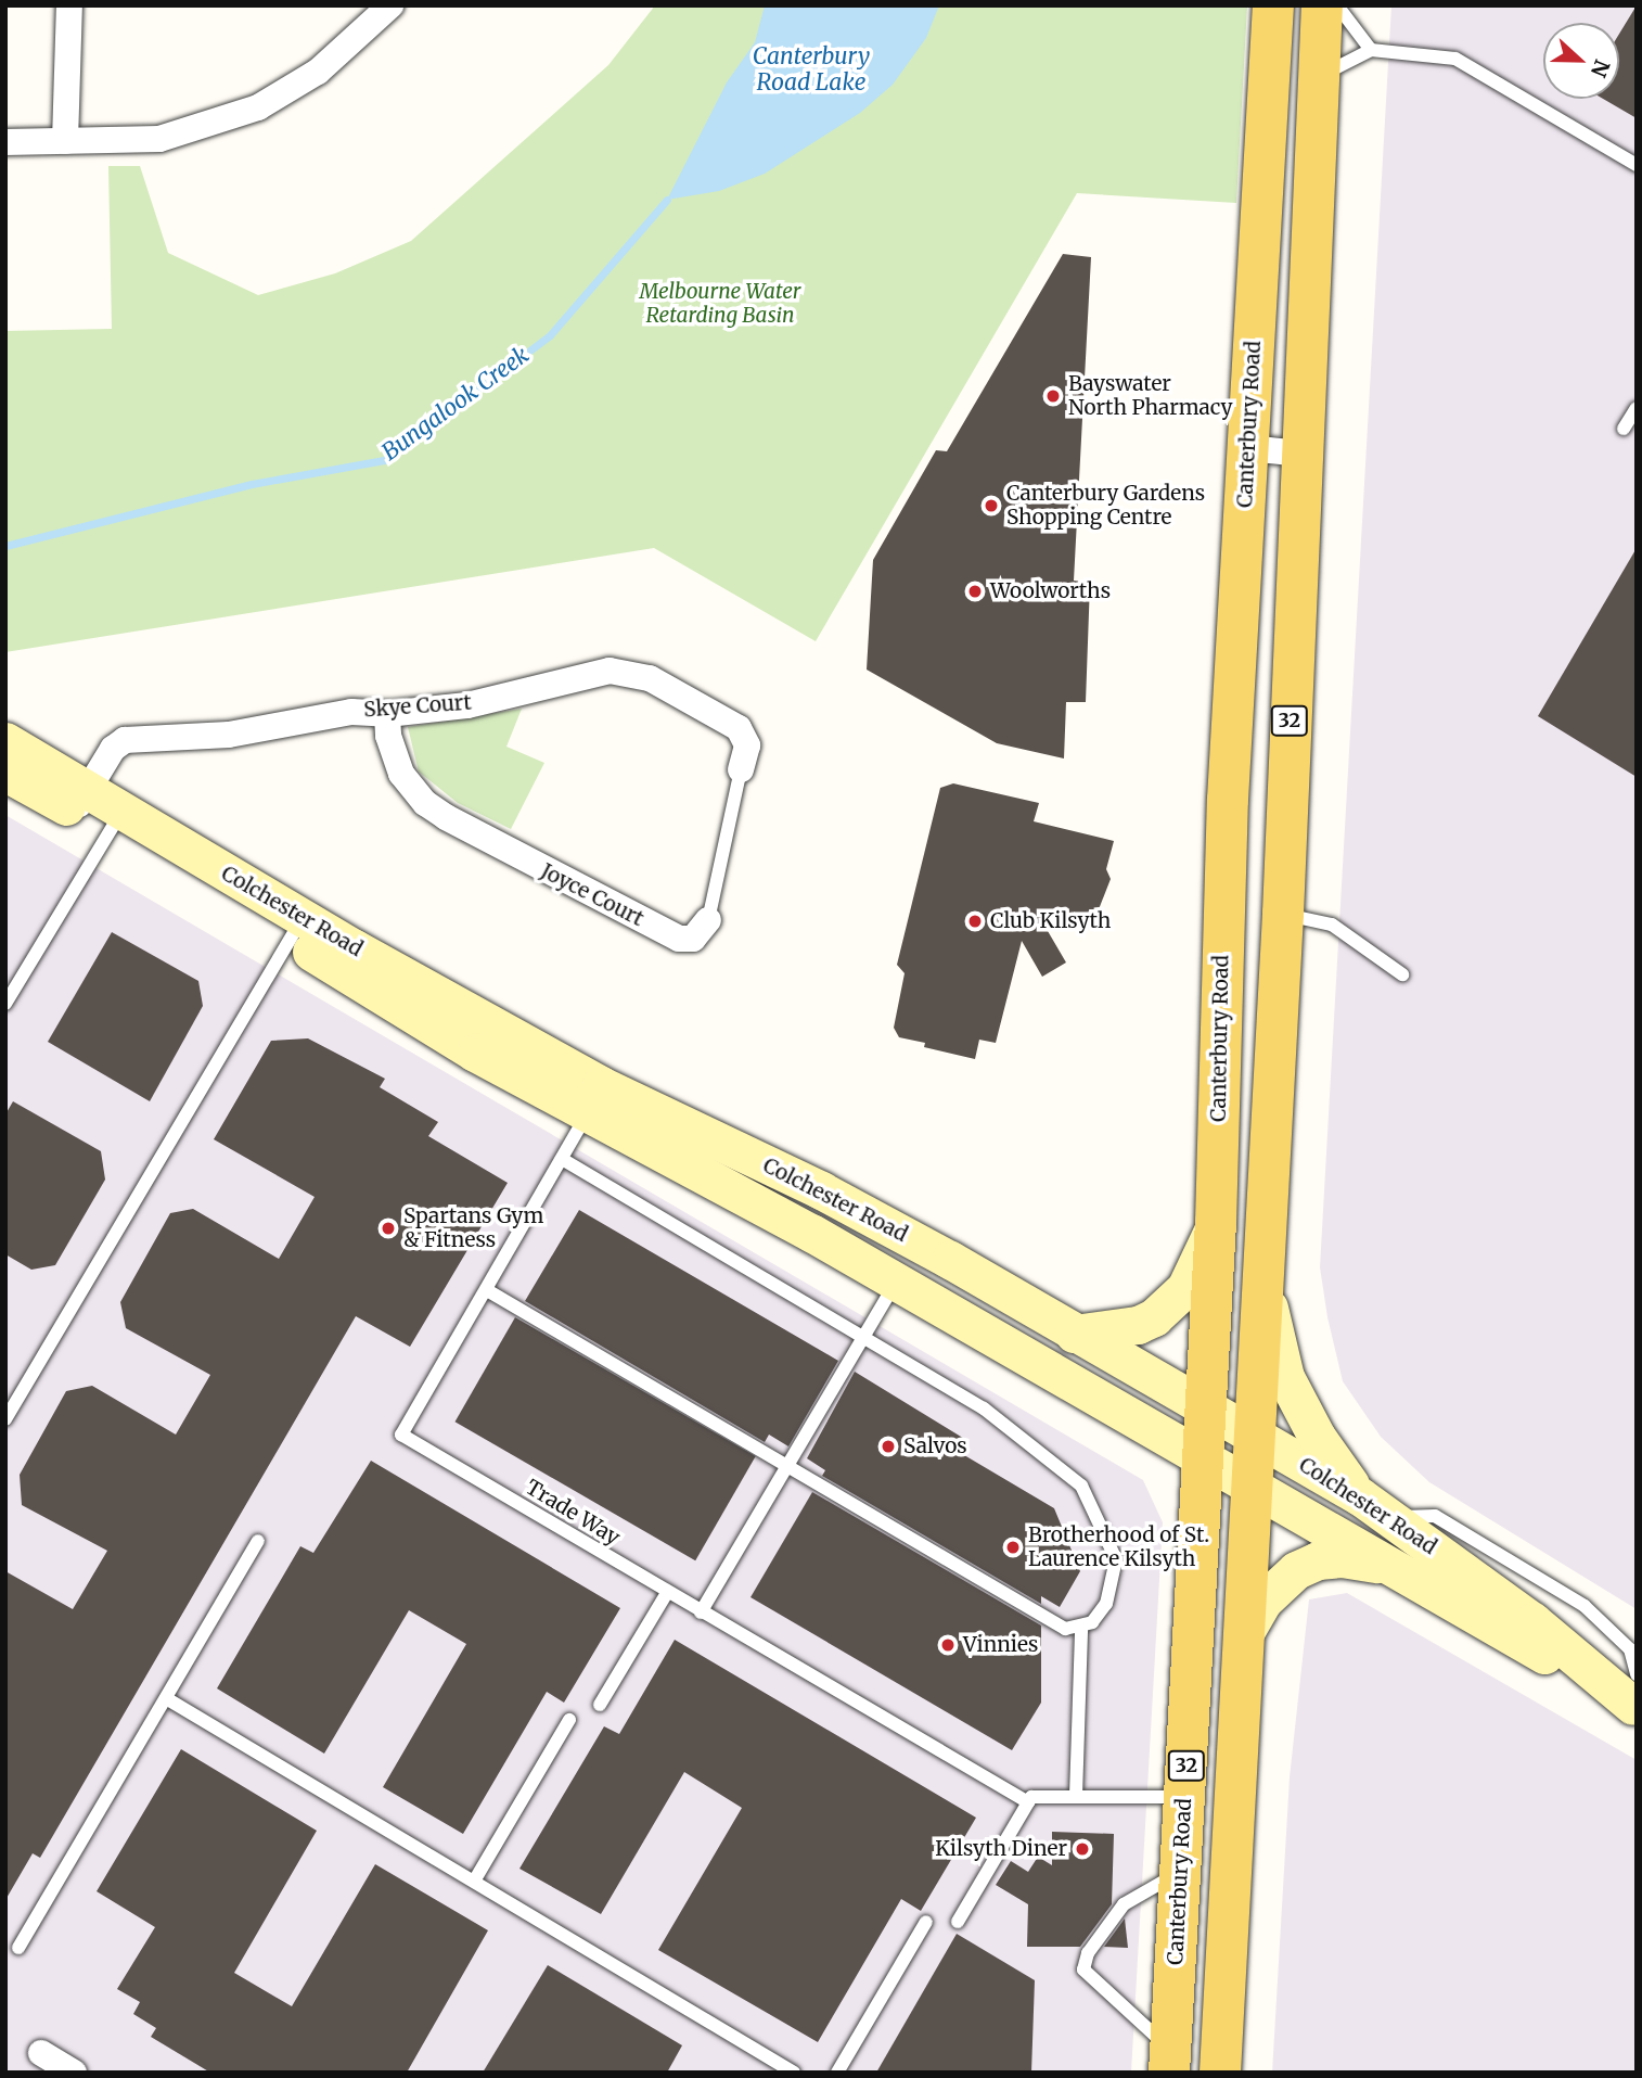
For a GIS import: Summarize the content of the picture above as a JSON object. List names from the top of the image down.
{
  "streets": {
    "main road": ["Canterbury Road", "32", "Colchester Road"],
    "street": ["Skye Court", "Joyce Court"],
    "lane": ["Trade Way"]
  },
  "crossings": [
    ["Canterbury Road", "Colchester Road"],
    ["Skye Court", "Joyce Court"],
    ["Skye Court", "Colchester Road"],
    ["32", "Colchester Road"],
    ["Colchester Road", "Trade Way"]
  ],
  "water": ["Canterbury Road Lake", "Bungalook Creek"],
  "parks": ["Melbourne Water Retarding Basin"],
  "places": [
    "Bayswater North Pharmacy",
    "Canterbury Gardens Shopping Centre",
    "Woolworths",
    "Club Kilsyth",
    "Spartans Gym & Fitness",
    "Salvos",
    "Brotherhood of St. Laurence Kilsyth",
    "Vinnies",
    "Kilsyth Diner"
  ],
  "north": "right"
}
